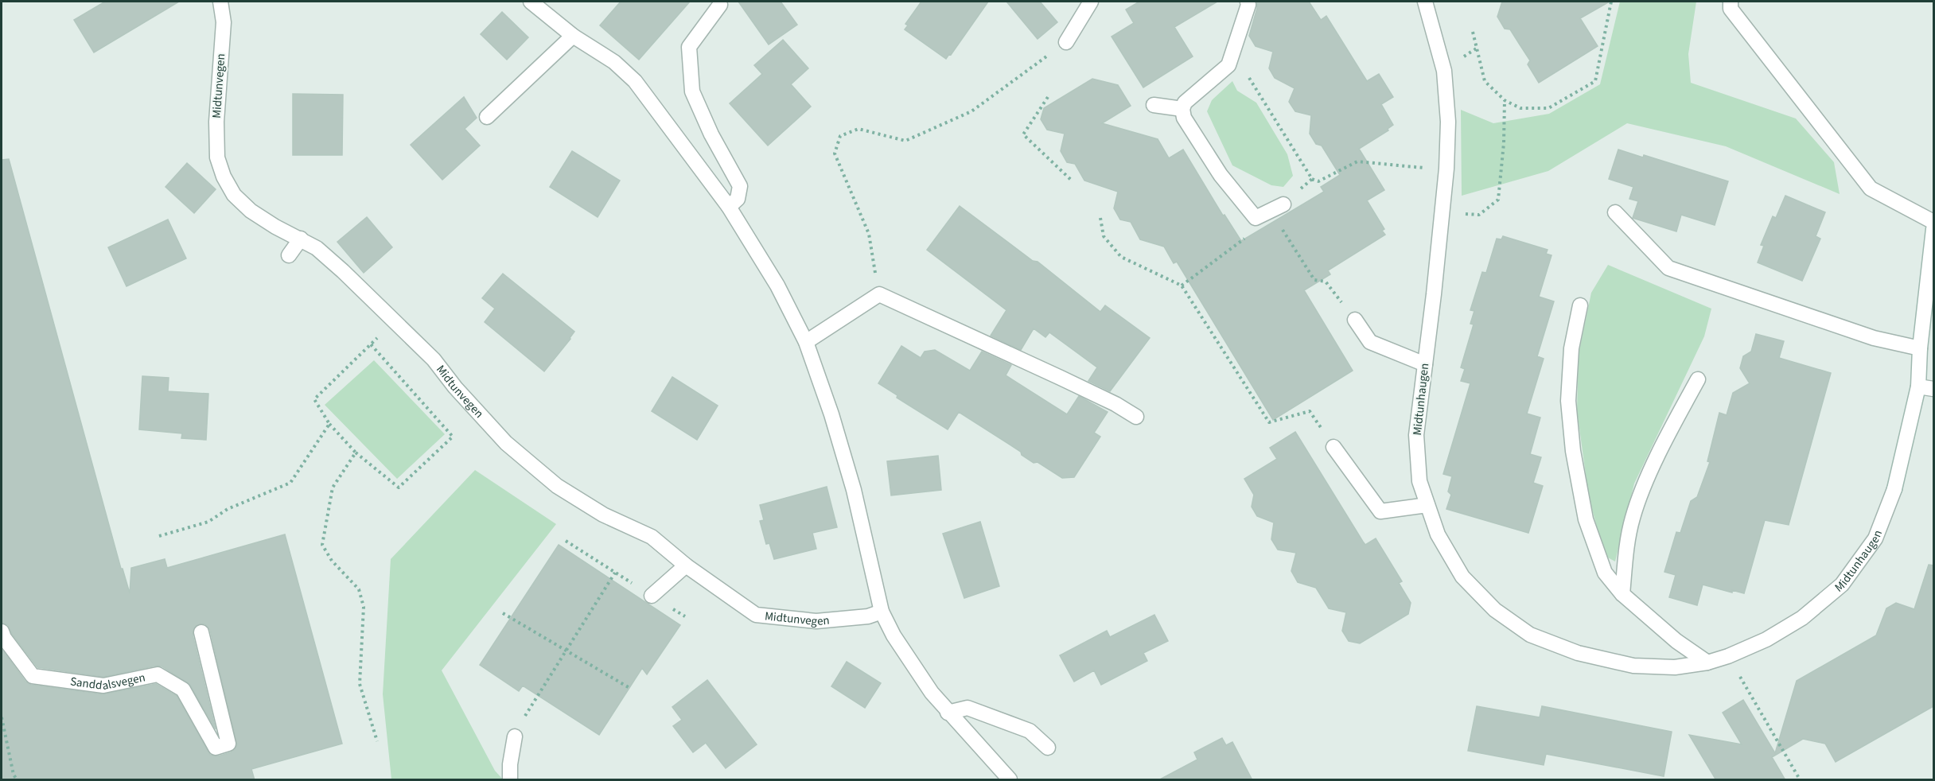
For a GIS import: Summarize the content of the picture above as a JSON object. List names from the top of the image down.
{
  "streets": {
    "street": ["Midtunvegen", "Midtunhaugen", "Sanddalsvegen"]
  }
}
